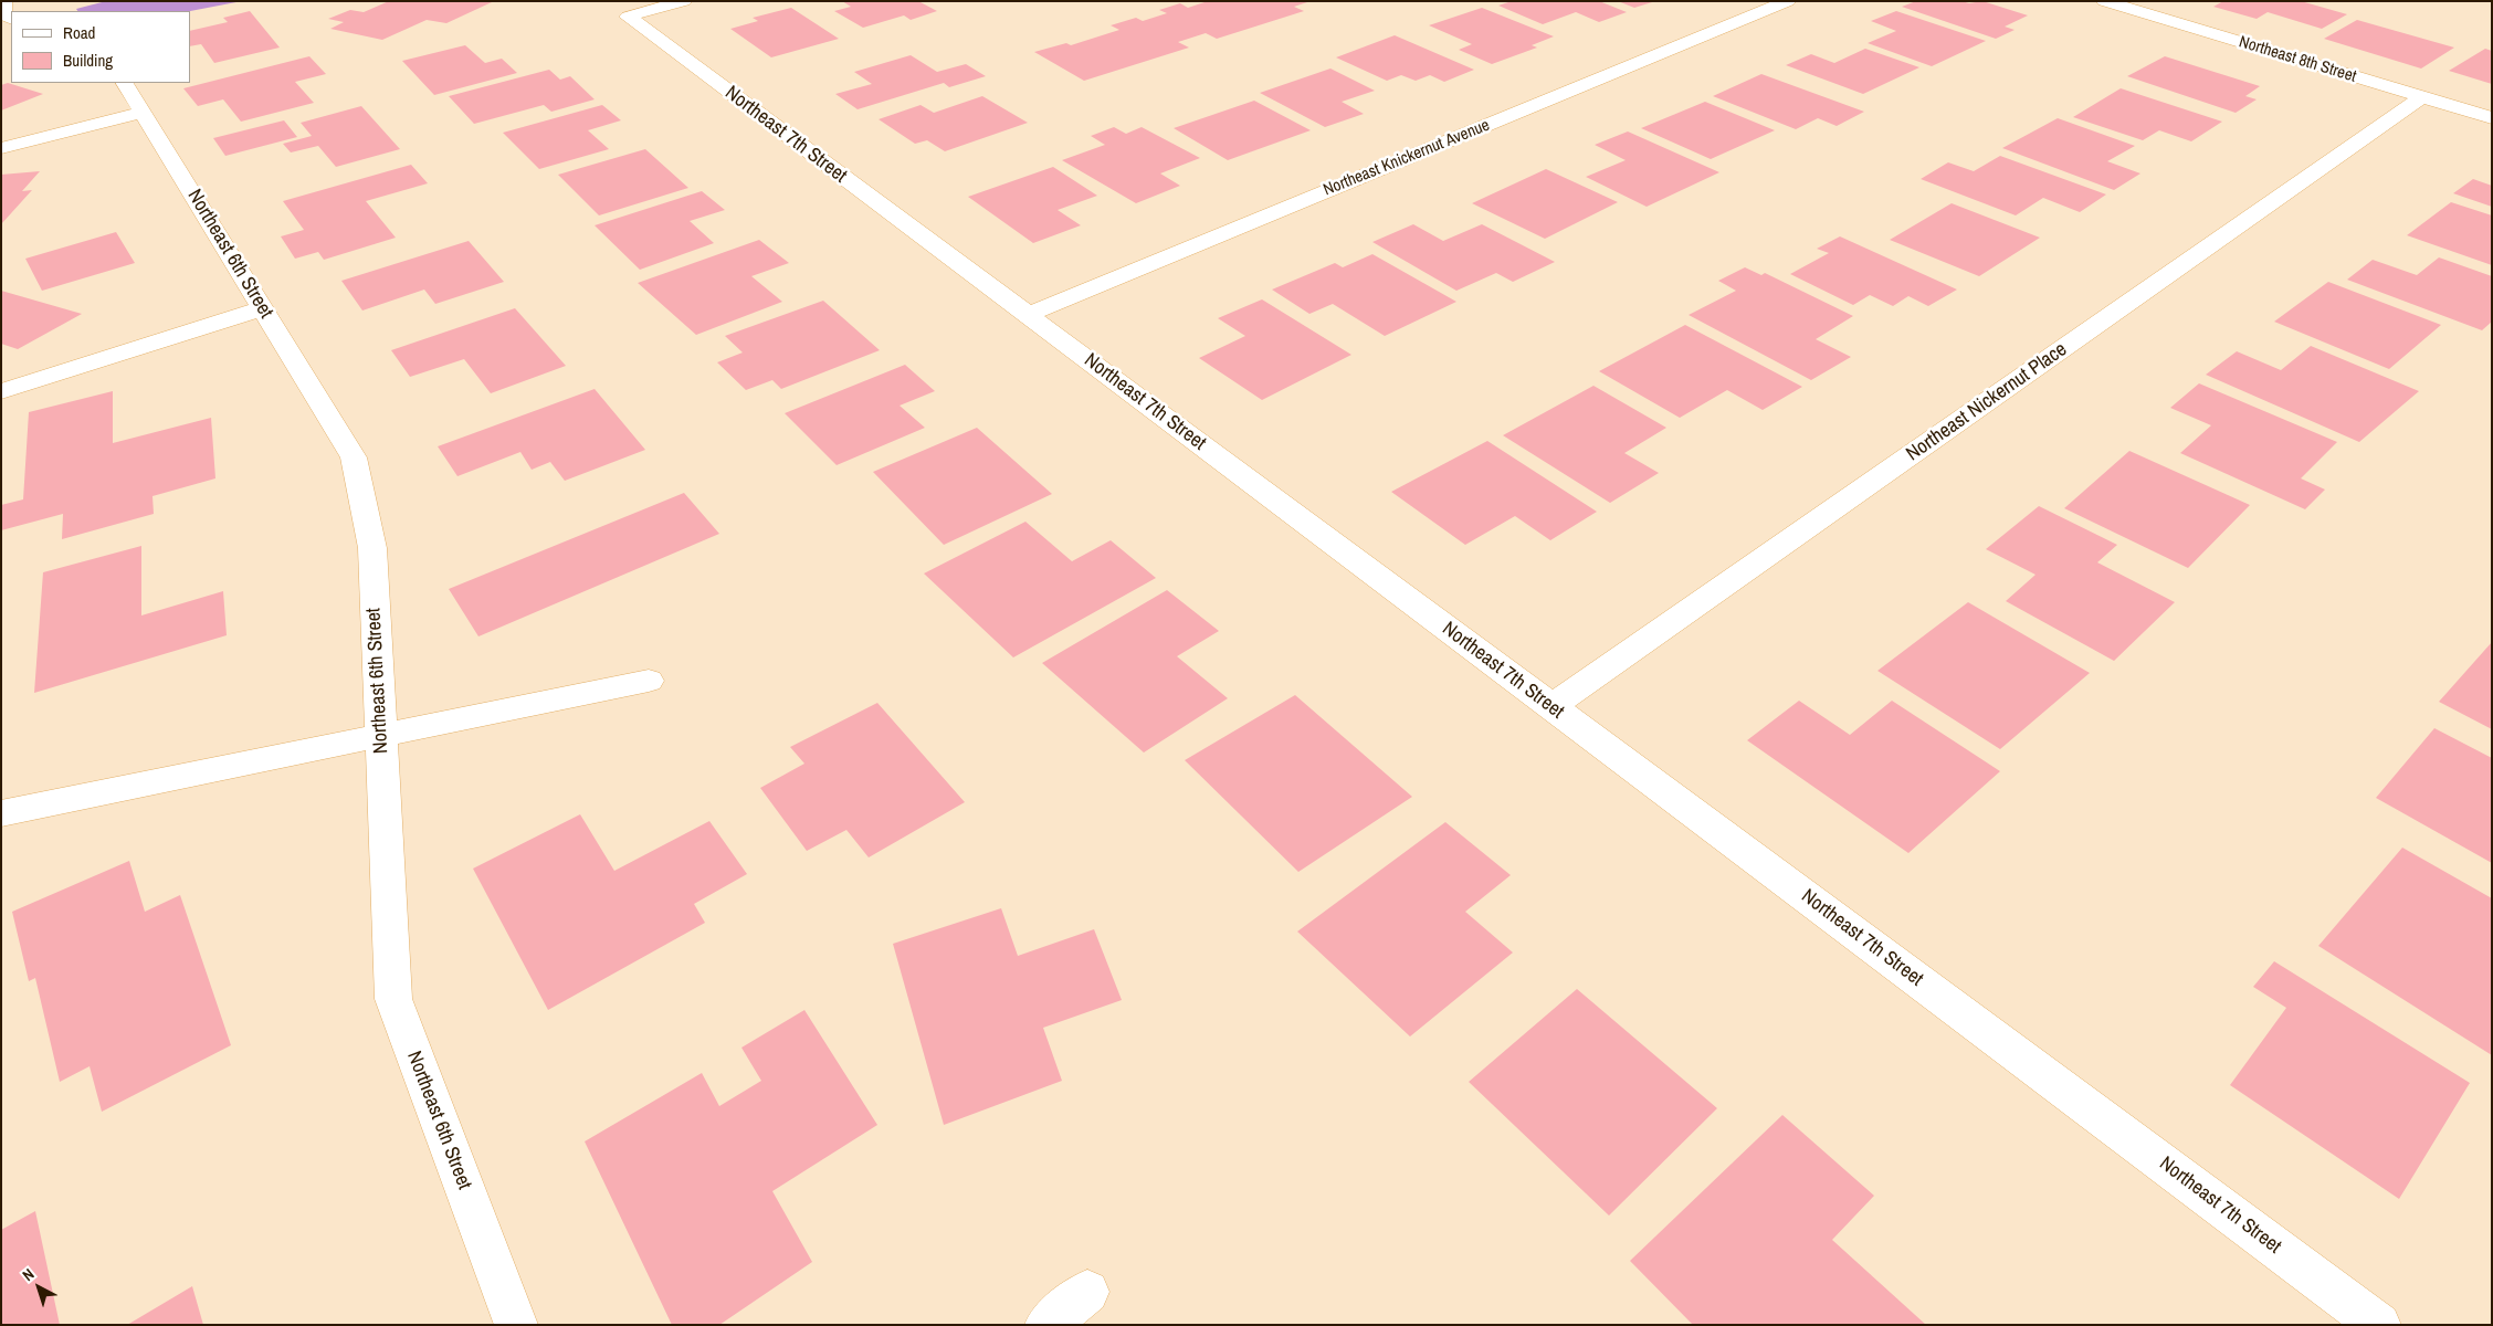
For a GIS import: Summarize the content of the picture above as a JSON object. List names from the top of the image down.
{
  "streets": {
    "street": [
      "Northeast 8th Street",
      "Northeast 7th Street",
      "Northeast Knickernut Avenue",
      "Northeast 6th Street",
      "Northeast Nickernut Place"
    ]
  },
  "crossings": [
    ["Northeast 8th Street", "Northeast Nickernut Place"],
    ["Northeast 7th Street", "Northeast Knickernut Avenue"],
    ["Northeast 7th Street", "Northeast Nickernut Place"]
  ],
  "legend": ["Road", "Building"],
  "north": "top left"
}
